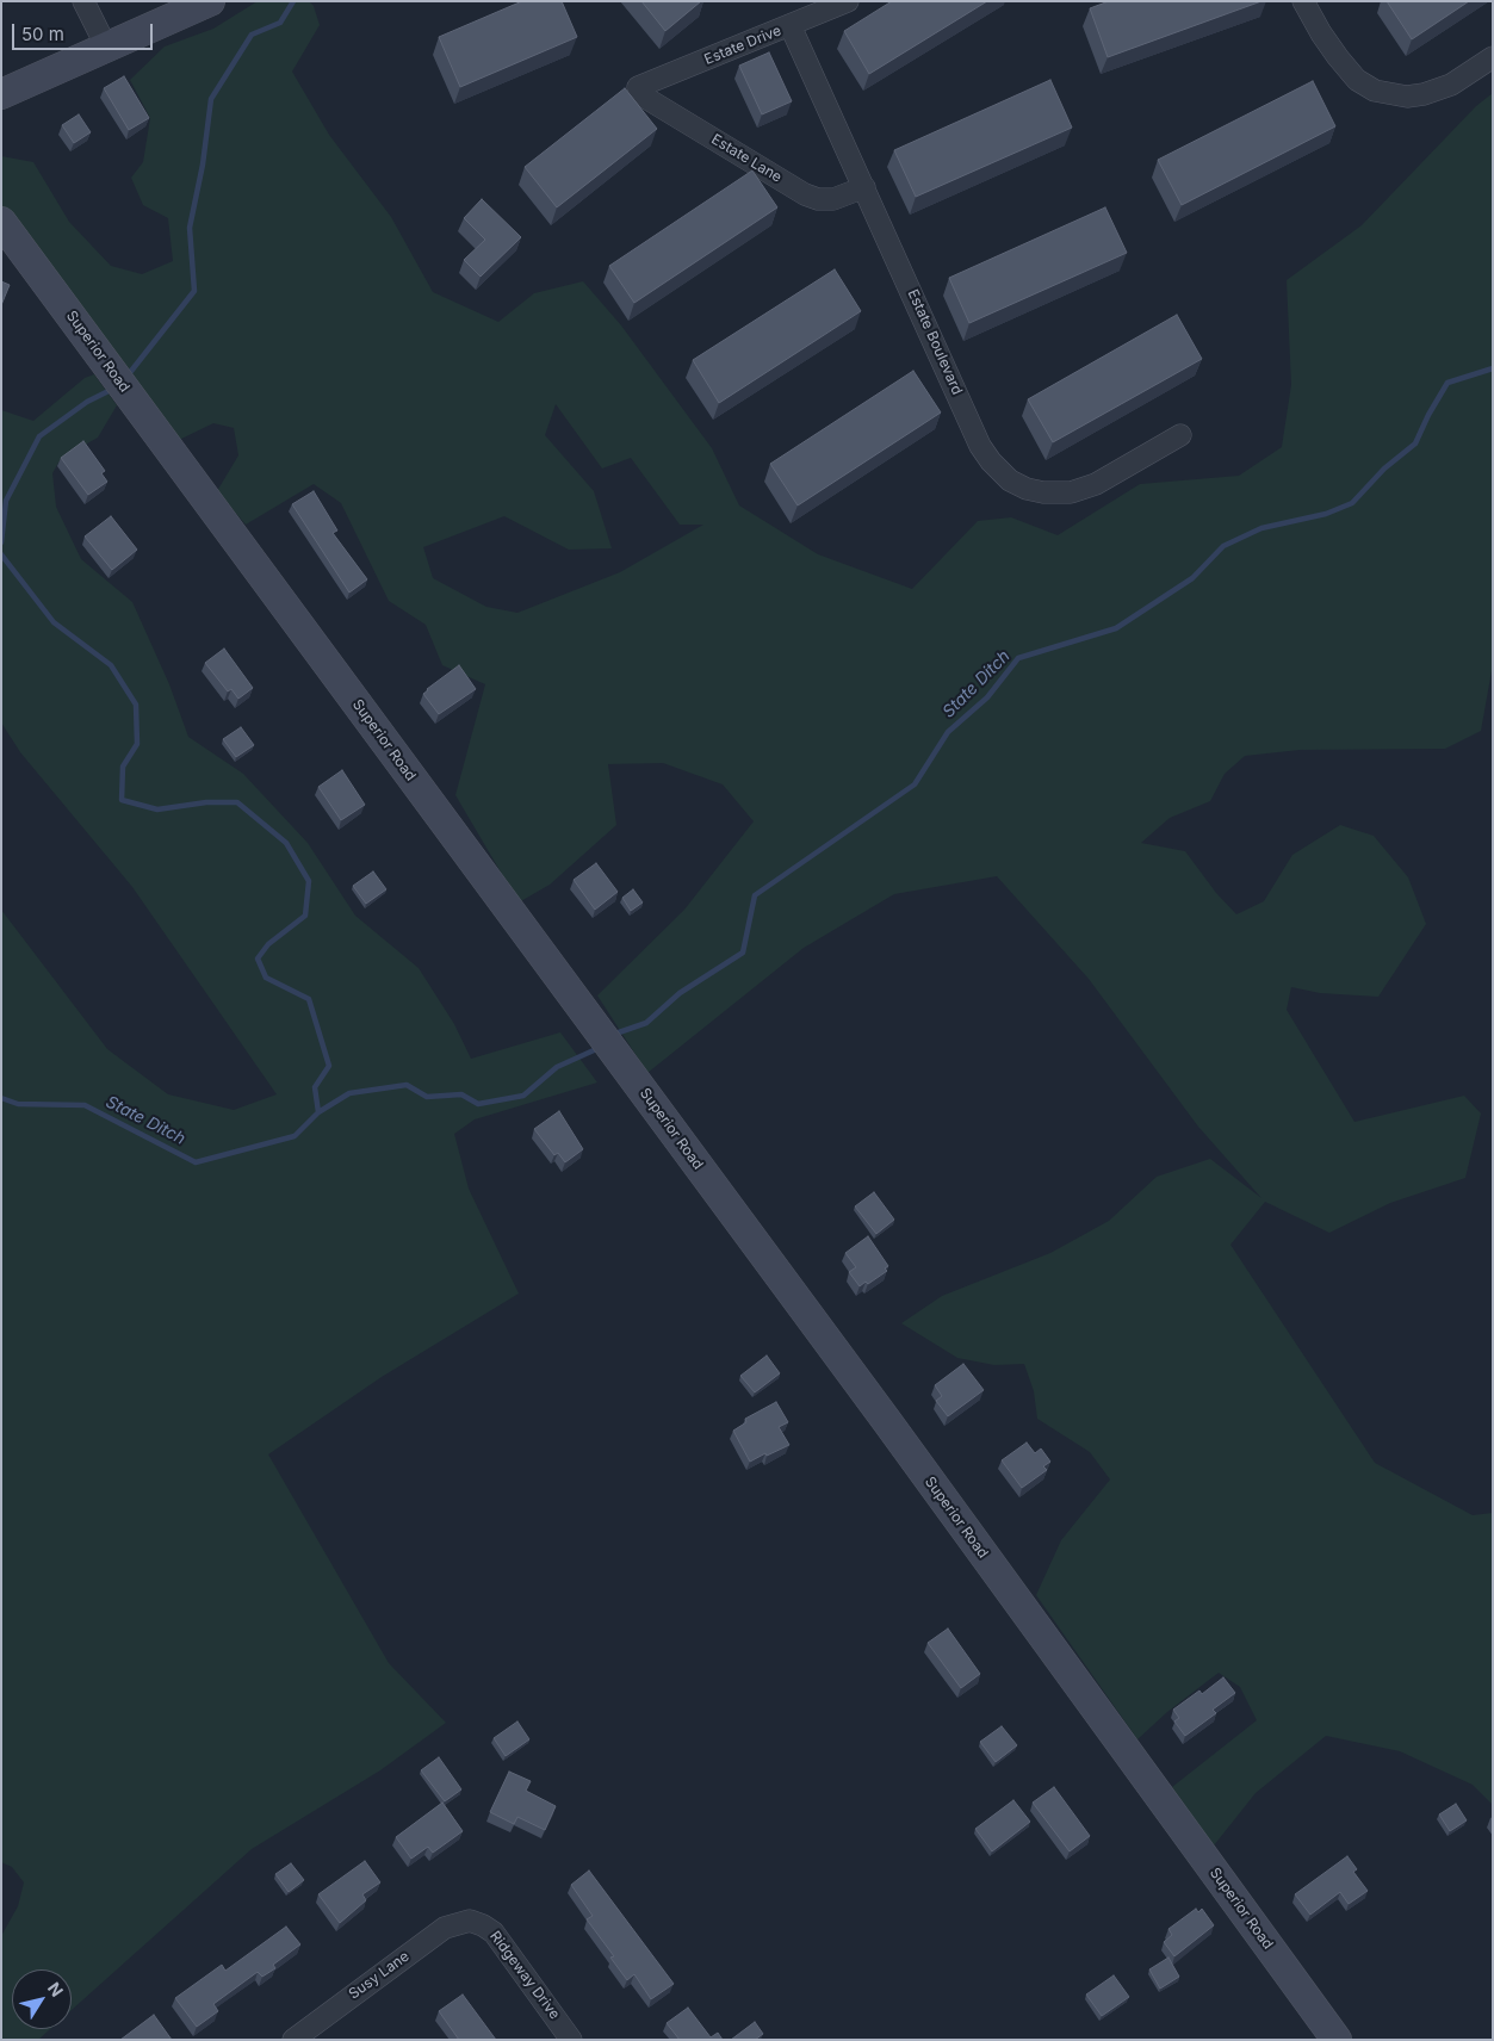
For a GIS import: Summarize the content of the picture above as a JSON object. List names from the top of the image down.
{
  "streets": {
    "street": [
      "Estate Drive",
      "Estate Lane",
      "Estate Boulevard",
      "Superior Road",
      "Susy Lane",
      "Ridgeway Drive"
    ]
  },
  "crossings": [
    ["Estate Drive", "Estate Lane"],
    ["Estate Drive", "Estate Boulevard"],
    ["Estate Lane", "Estate Boulevard"],
    ["Susy Lane", "Ridgeway Drive"]
  ],
  "water": ["State Ditch"],
  "scale_bar": "50 m",
  "north": "top right"
}
